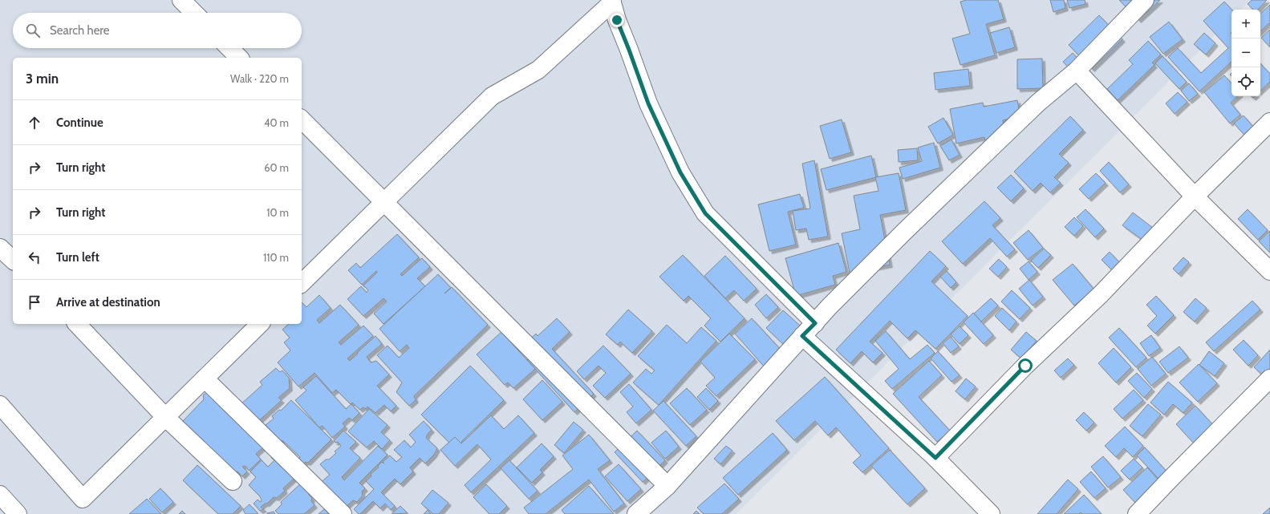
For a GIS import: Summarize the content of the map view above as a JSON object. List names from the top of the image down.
{
  "page": {
    "map_buttons": ["+", "−"],
    "search": "Search here",
    "heading": ["3 min", "Walk · 220 m"],
    "list": [
      ["Continue", "40 m"],
      ["Turn right", "60 m"],
      ["Turn right", "10 m"],
      ["Turn left", "110 m"],
      "Arrive at destination"
    ]
  }
}
